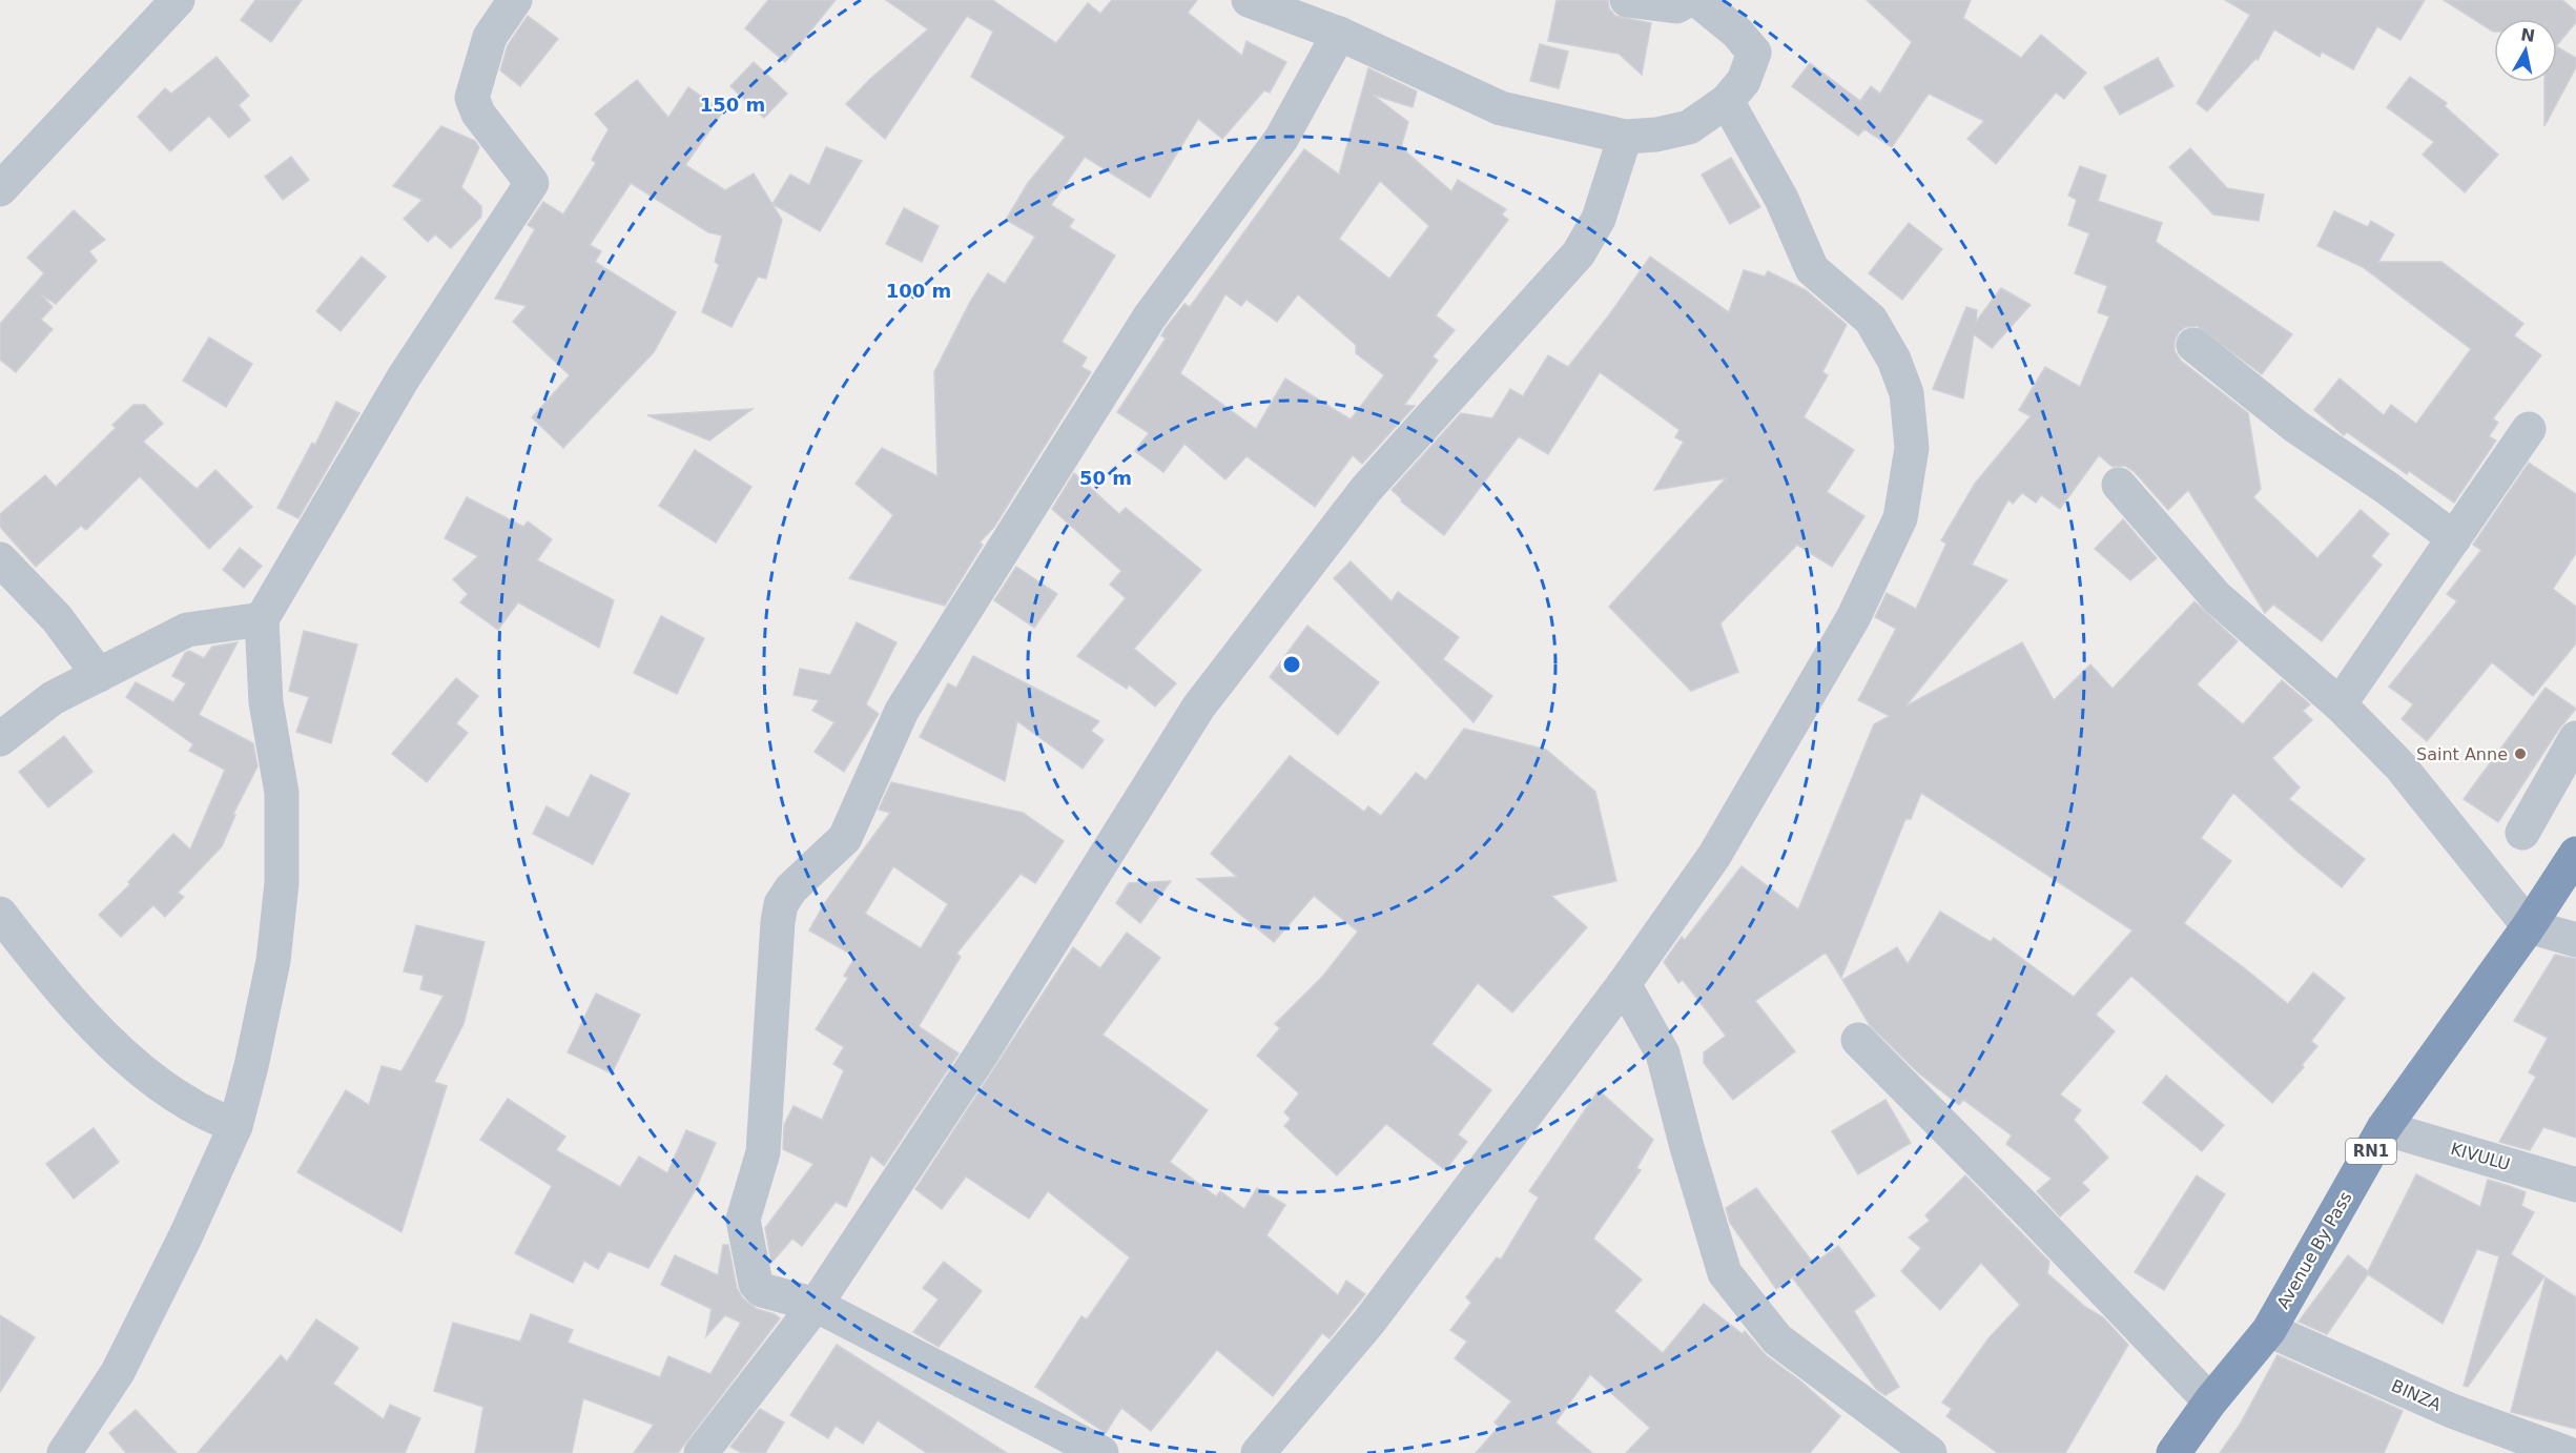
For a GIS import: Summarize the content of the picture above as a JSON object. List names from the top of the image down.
{
  "streets": {
    "highway": ["RN1", "Avenue By Pass"],
    "street": ["KIVULU", "BINZA"]
  },
  "crossings": [
    ["KIVULU", "Avenue By Pass"],
    ["Avenue By Pass", "BINZA"]
  ],
  "places": ["Saint Anne"],
  "north": "top",
  "rings": ["150 m", "100 m", "50 m"]
}
